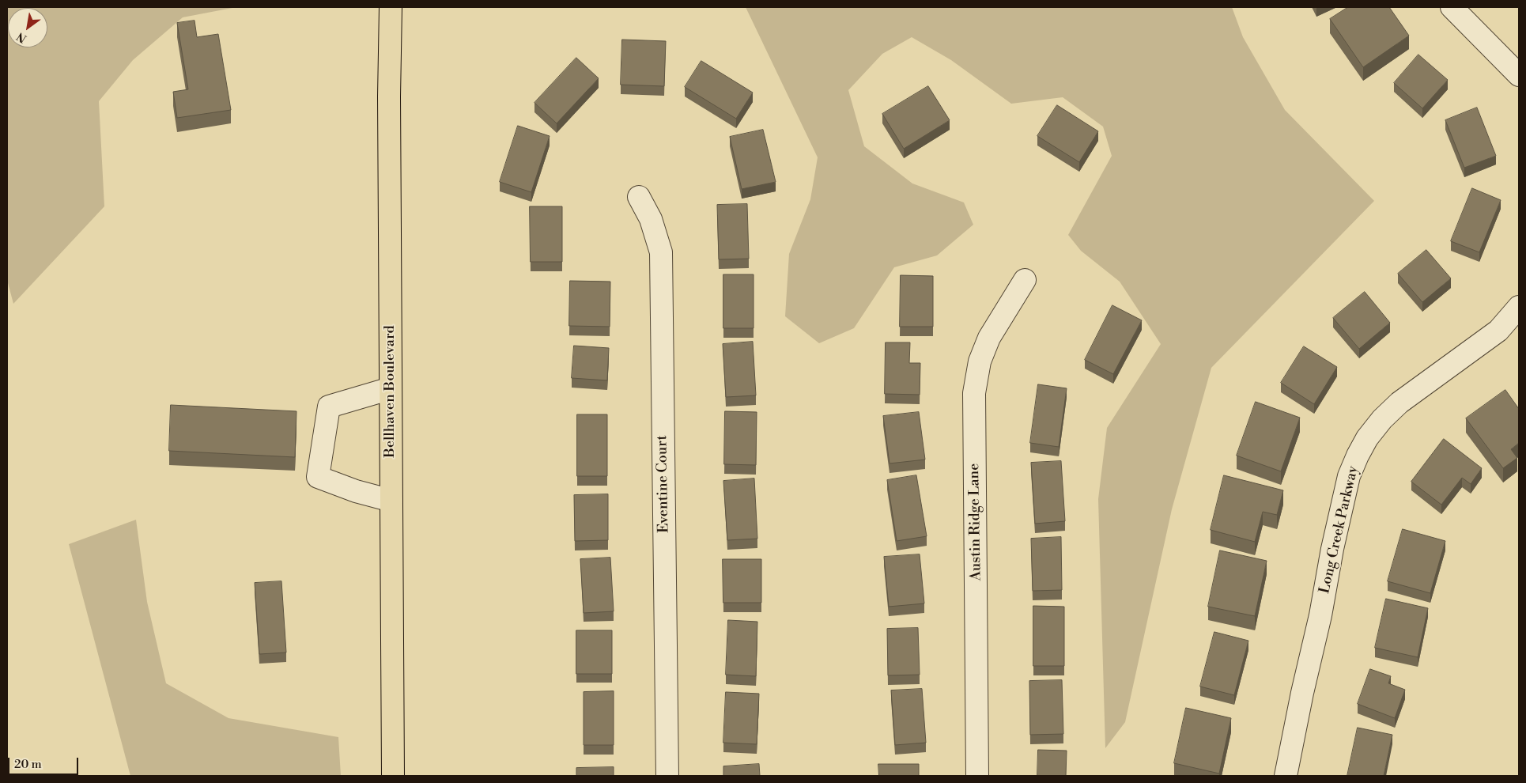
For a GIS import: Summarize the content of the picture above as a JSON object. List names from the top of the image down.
{
  "streets": {
    "main road": ["Bellhaven Boulevard"],
    "street": ["Eventine Court", "Austin Ridge Lane", "Long Creek Parkway"]
  },
  "scale_bar": "20 m",
  "north": "bottom left"
}
